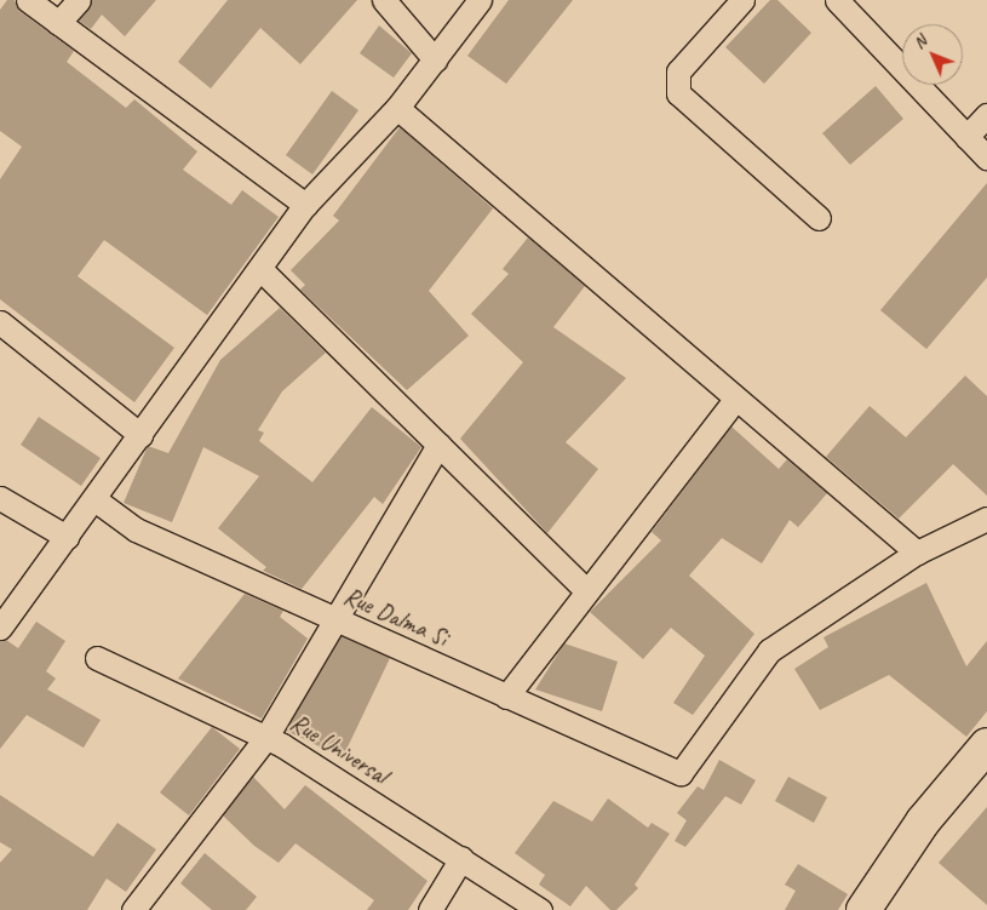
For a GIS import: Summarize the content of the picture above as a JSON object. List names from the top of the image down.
{
  "streets": {
    "street": ["Rue Dalma Si", "Rue Universal"]
  },
  "north": "top left"
}
